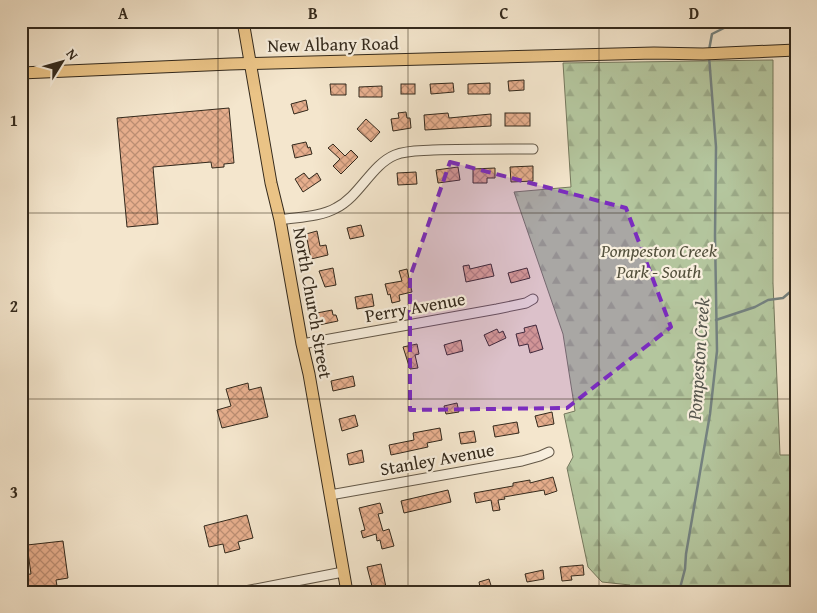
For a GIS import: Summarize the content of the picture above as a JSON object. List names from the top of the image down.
{
  "streets": {
    "main road": ["New Albany Road", "North Church Street"],
    "street": ["Perry Avenue", "Stanley Avenue"]
  },
  "crossings": [
    ["New Albany Road", "North Church Street"],
    ["North Church Street", "Perry Avenue"],
    ["North Church Street", "Stanley Avenue"]
  ],
  "water": ["Pompeston Creek"],
  "parks": ["Pompeston Creek Park - South"],
  "north": "top right",
  "grid": {
    "columns": [
      "A",
      "B",
      "C",
      "D"
    ],
    "rows": ["1", "2", "3"]
  }
}
